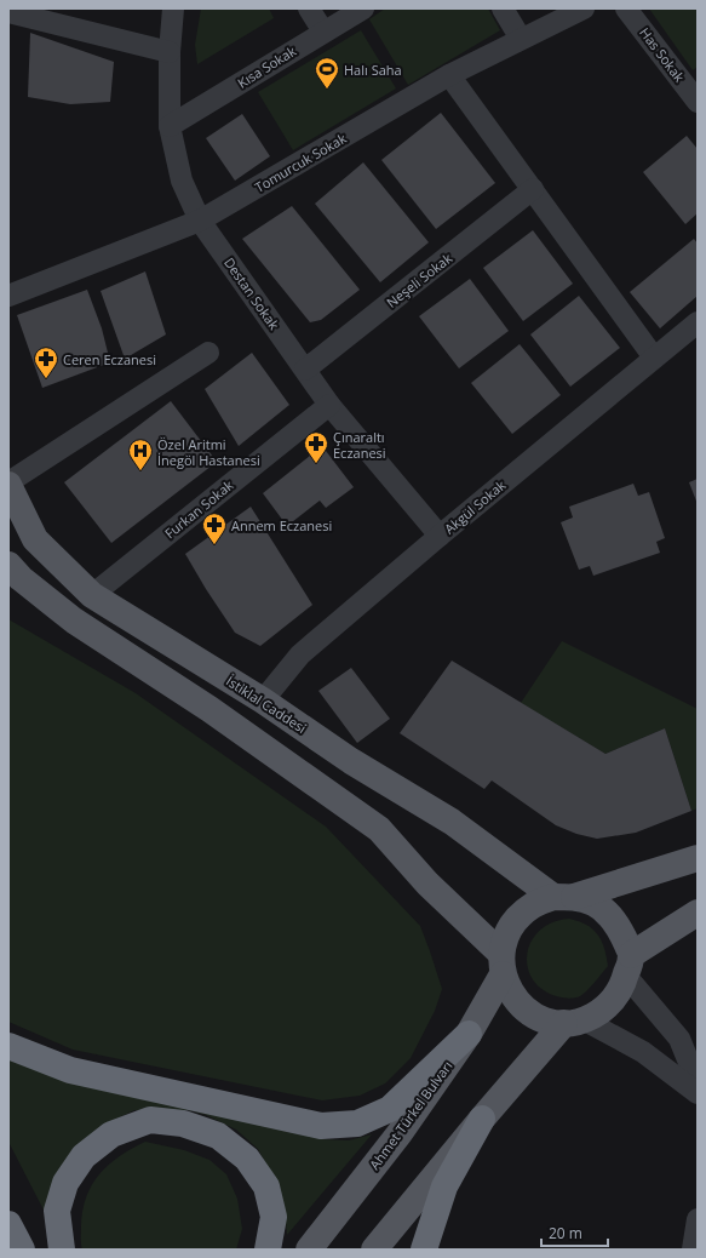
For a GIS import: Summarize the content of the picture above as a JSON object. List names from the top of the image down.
{
  "streets": {
    "main road": ["İstiklal Caddesi", "Ahmet Türkel Bulvarı"],
    "street": [
      "Has Sokak",
      "Kısa Sokak",
      "Tomurcuk Sokak",
      "Neşeli Sokak",
      "Destan Sokak",
      "Akgül Sokak",
      "Furkan Sokak"
    ]
  },
  "crossings": [
    ["Kısa Sokak", "Destan Sokak"],
    ["Tomurcuk Sokak", "Destan Sokak"],
    ["Neşeli Sokak", "Destan Sokak"],
    ["Destan Sokak", "Akgül Sokak"],
    ["Destan Sokak", "Furkan Sokak"],
    ["Akgül Sokak", "İstiklal Caddesi"],
    ["Furkan Sokak", "İstiklal Caddesi"],
    ["İstiklal Caddesi", "Ahmet Türkel Bulvarı"]
  ],
  "places": {
    "sports": ["Halı Saha"],
    "pharmacy": ["Ceren Eczanesi", "Çınaraltı Eczanesi", "Annem Eczanesi"],
    "hospital": ["Özel Aritmi İnegöl Hastanesi"]
  },
  "scale_bar": "20 m"
}
